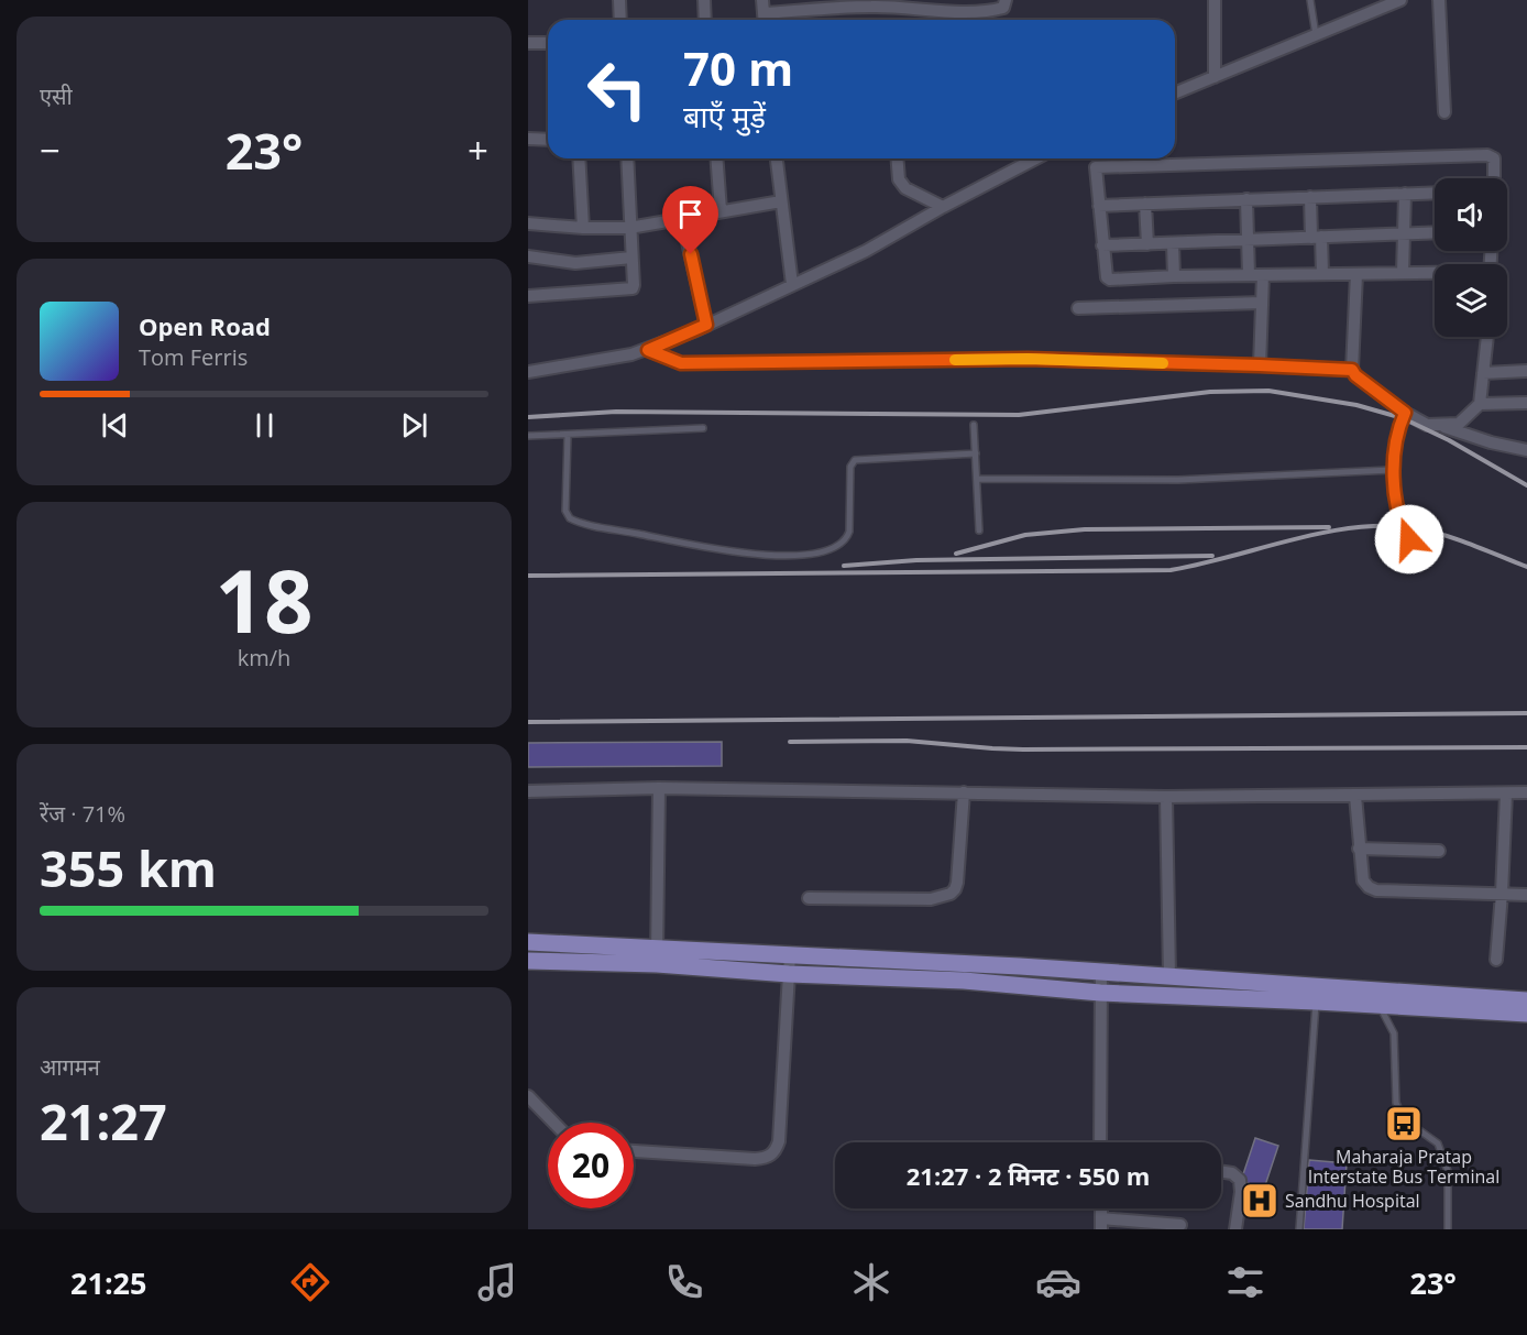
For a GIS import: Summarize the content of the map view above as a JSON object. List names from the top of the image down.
{
  "places": {
    "bus stop": ["Maharaja Pratap Interstate Bus Terminal"],
    "hospital": ["Sandhu Hospital"]
  },
  "page": {
    "tile": [
      "एसी",
      ["18", "km/h"],
      ["रेंज · 71%", "355 km"],
      ["आगमन", "21:27"]
    ],
    "turn": ["70 m", "बाएँ मुड़ें"],
    "heat": ["−", "23°", "+"],
    "song": ["Open Road", "Tom Ferris"],
    "limit": "20",
    "trip": "21:27 · 2 मिनट · 550 m",
    "tabs": ["21:25", "23°"]
  }
}
